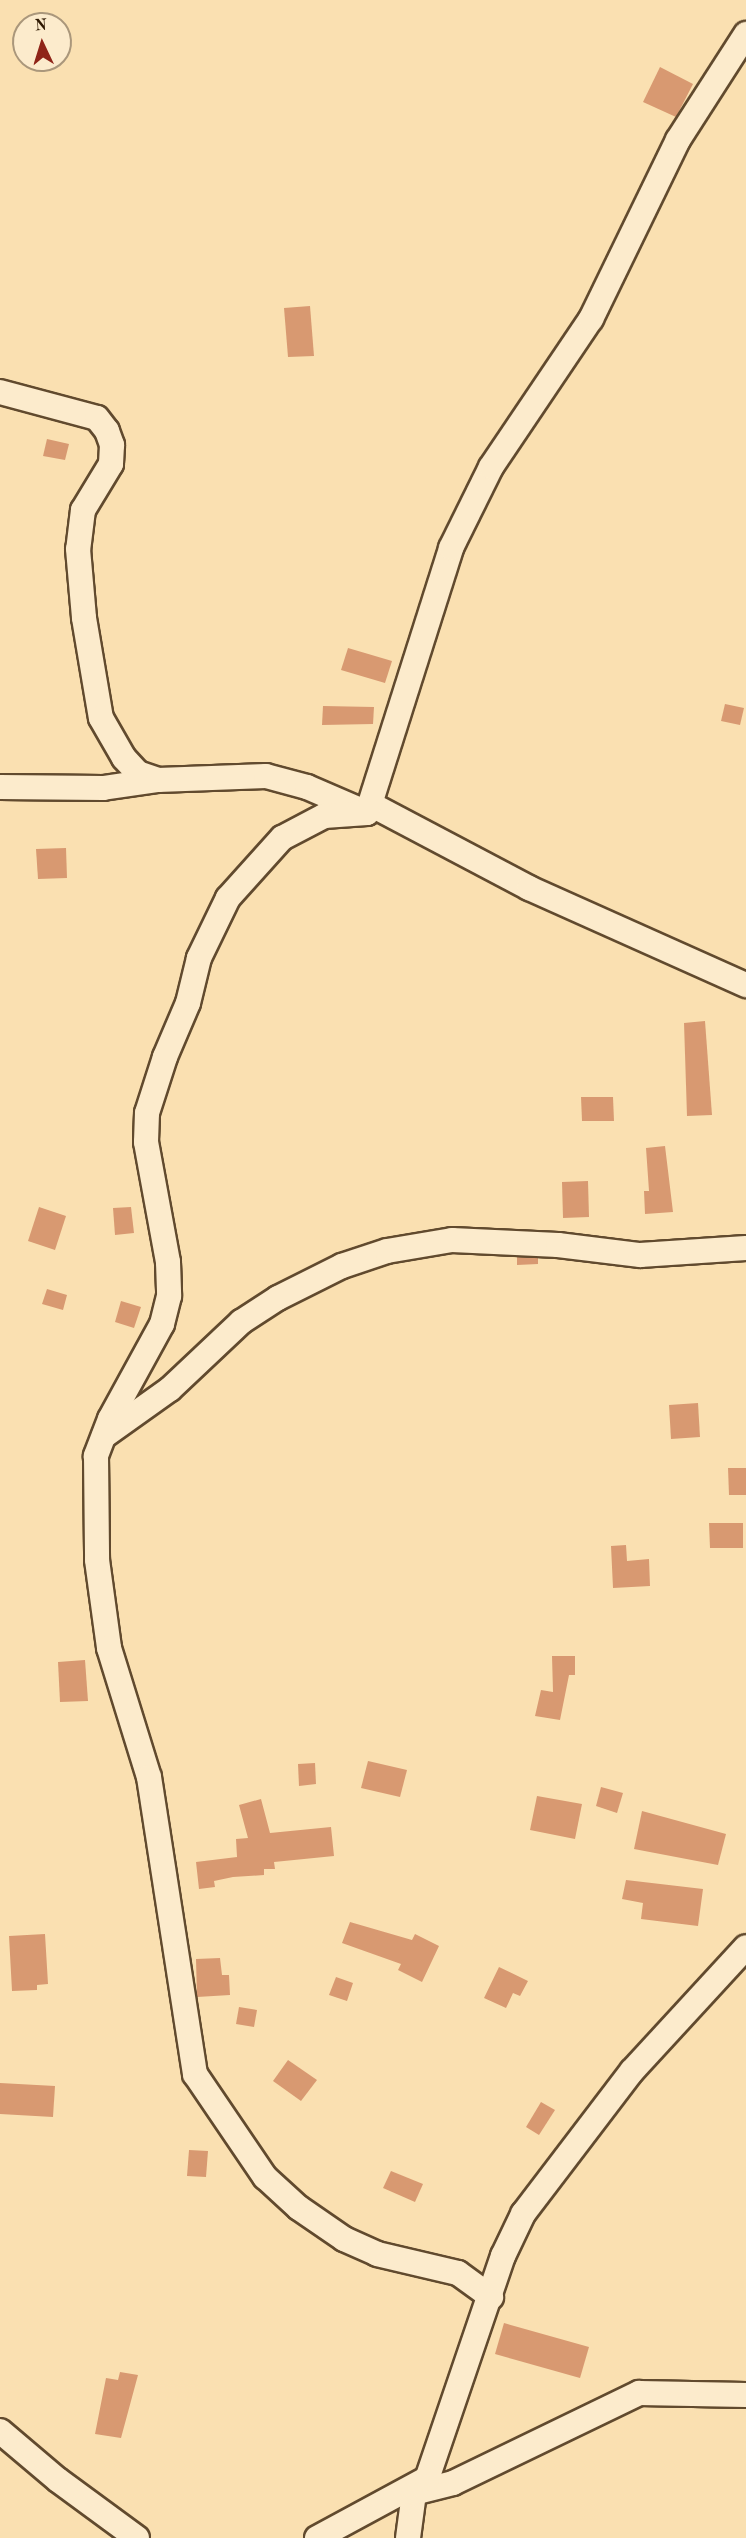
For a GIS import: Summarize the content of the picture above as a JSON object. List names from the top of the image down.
{
  "north": "top"
}
